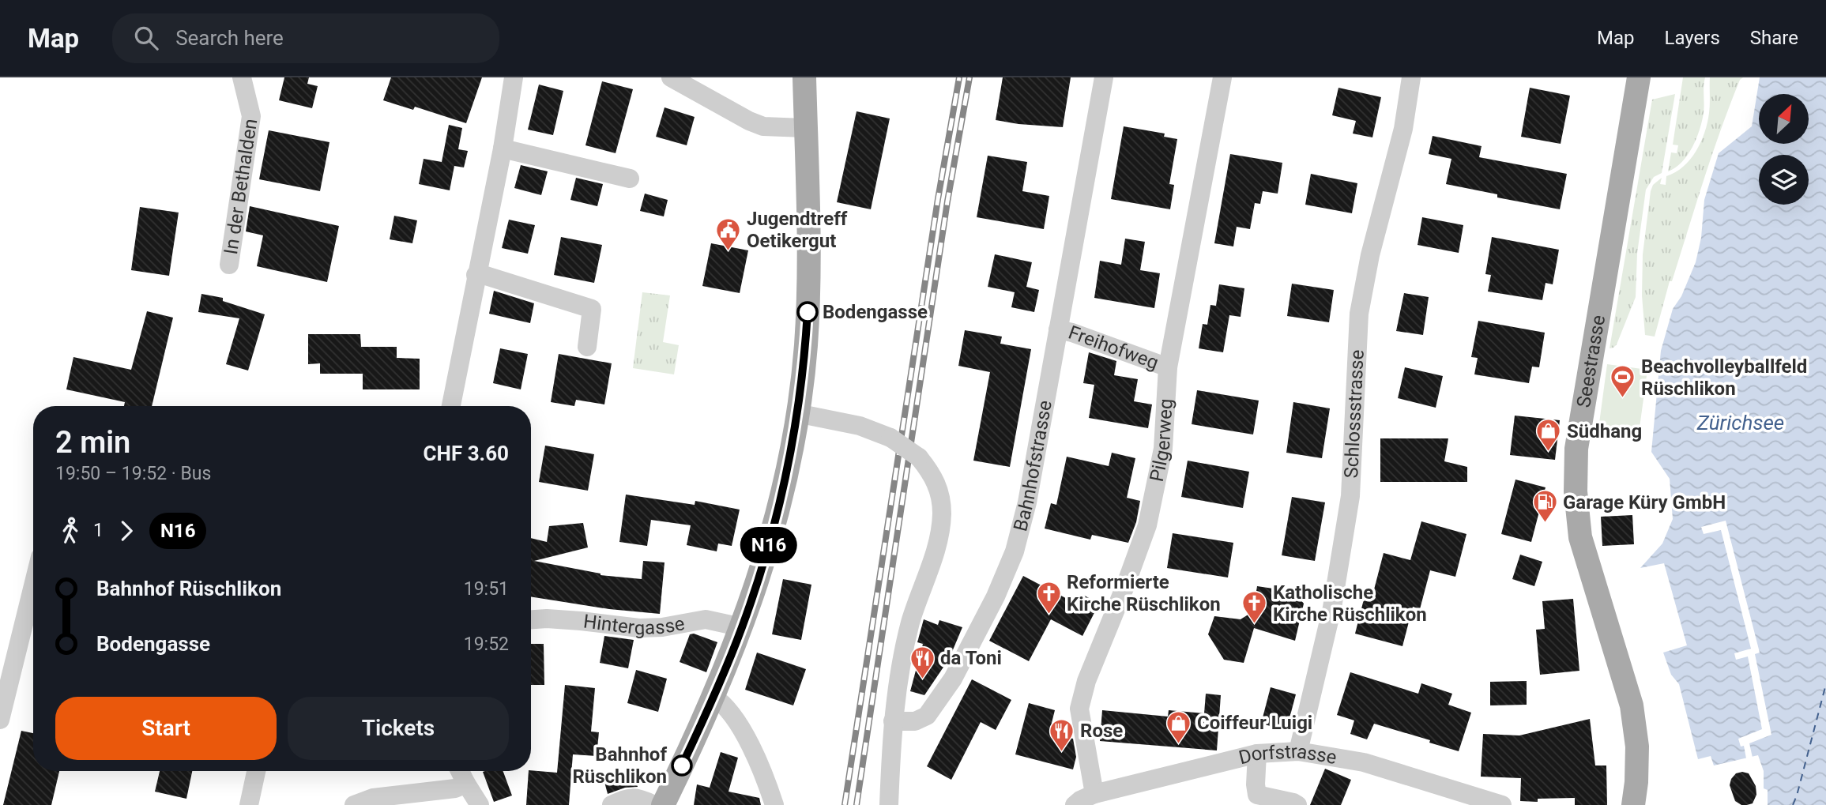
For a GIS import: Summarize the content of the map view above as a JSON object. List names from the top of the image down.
{
  "streets": {
    "main road": ["Seestrasse"],
    "street": [
      "In der Bethalden",
      "Freihofweg",
      "Schlossstrasse",
      "Pilgerweg",
      "Bahnhofstrasse",
      "Hintergasse",
      "Dorfstrasse"
    ]
  },
  "crossings": [
    ["Freihofweg", "Pilgerweg"],
    ["Freihofweg", "Bahnhofstrasse"],
    ["Schlossstrasse", "Dorfstrasse"],
    ["Pilgerweg", "Dorfstrasse"]
  ],
  "water": ["Zürichsee"],
  "places": {
    "public building": ["Jugendtreff Oetikergut"],
    "other": ["Bodengasse", "Bahnhof Rüschlikon"],
    "sports": ["Beachvolleyballfeld Rüschlikon"],
    "shop": ["Südhang", "Coiffeur Luigi"],
    "fuel station": ["Garage Küry GmbH"],
    "church": ["Reformierte Kirche Rüschlikon", "Katholische Kirche Rüschlikon"],
    "restaurant": ["da Toni", "Rose"]
  },
  "lines": ["bus line N16"],
  "north": "top right",
  "page": {
    "header": "Map",
    "search": "Search here",
    "nav": ["Map", "Layers", "Share"],
    "on_map": "N16",
    "heading": ["2 min", "19:50 – 19:52 · Bus", "CHF 3.60"],
    "legs": ["1", "N16"],
    "list": [
      {
        "name": "Bahnhof Rüschlikon",
        "value": "19:51"
      },
      {
        "name": "Bodengasse",
        "value": "19:52"
      }
    ],
    "buttons": ["Start", "Tickets"]
  }
}
